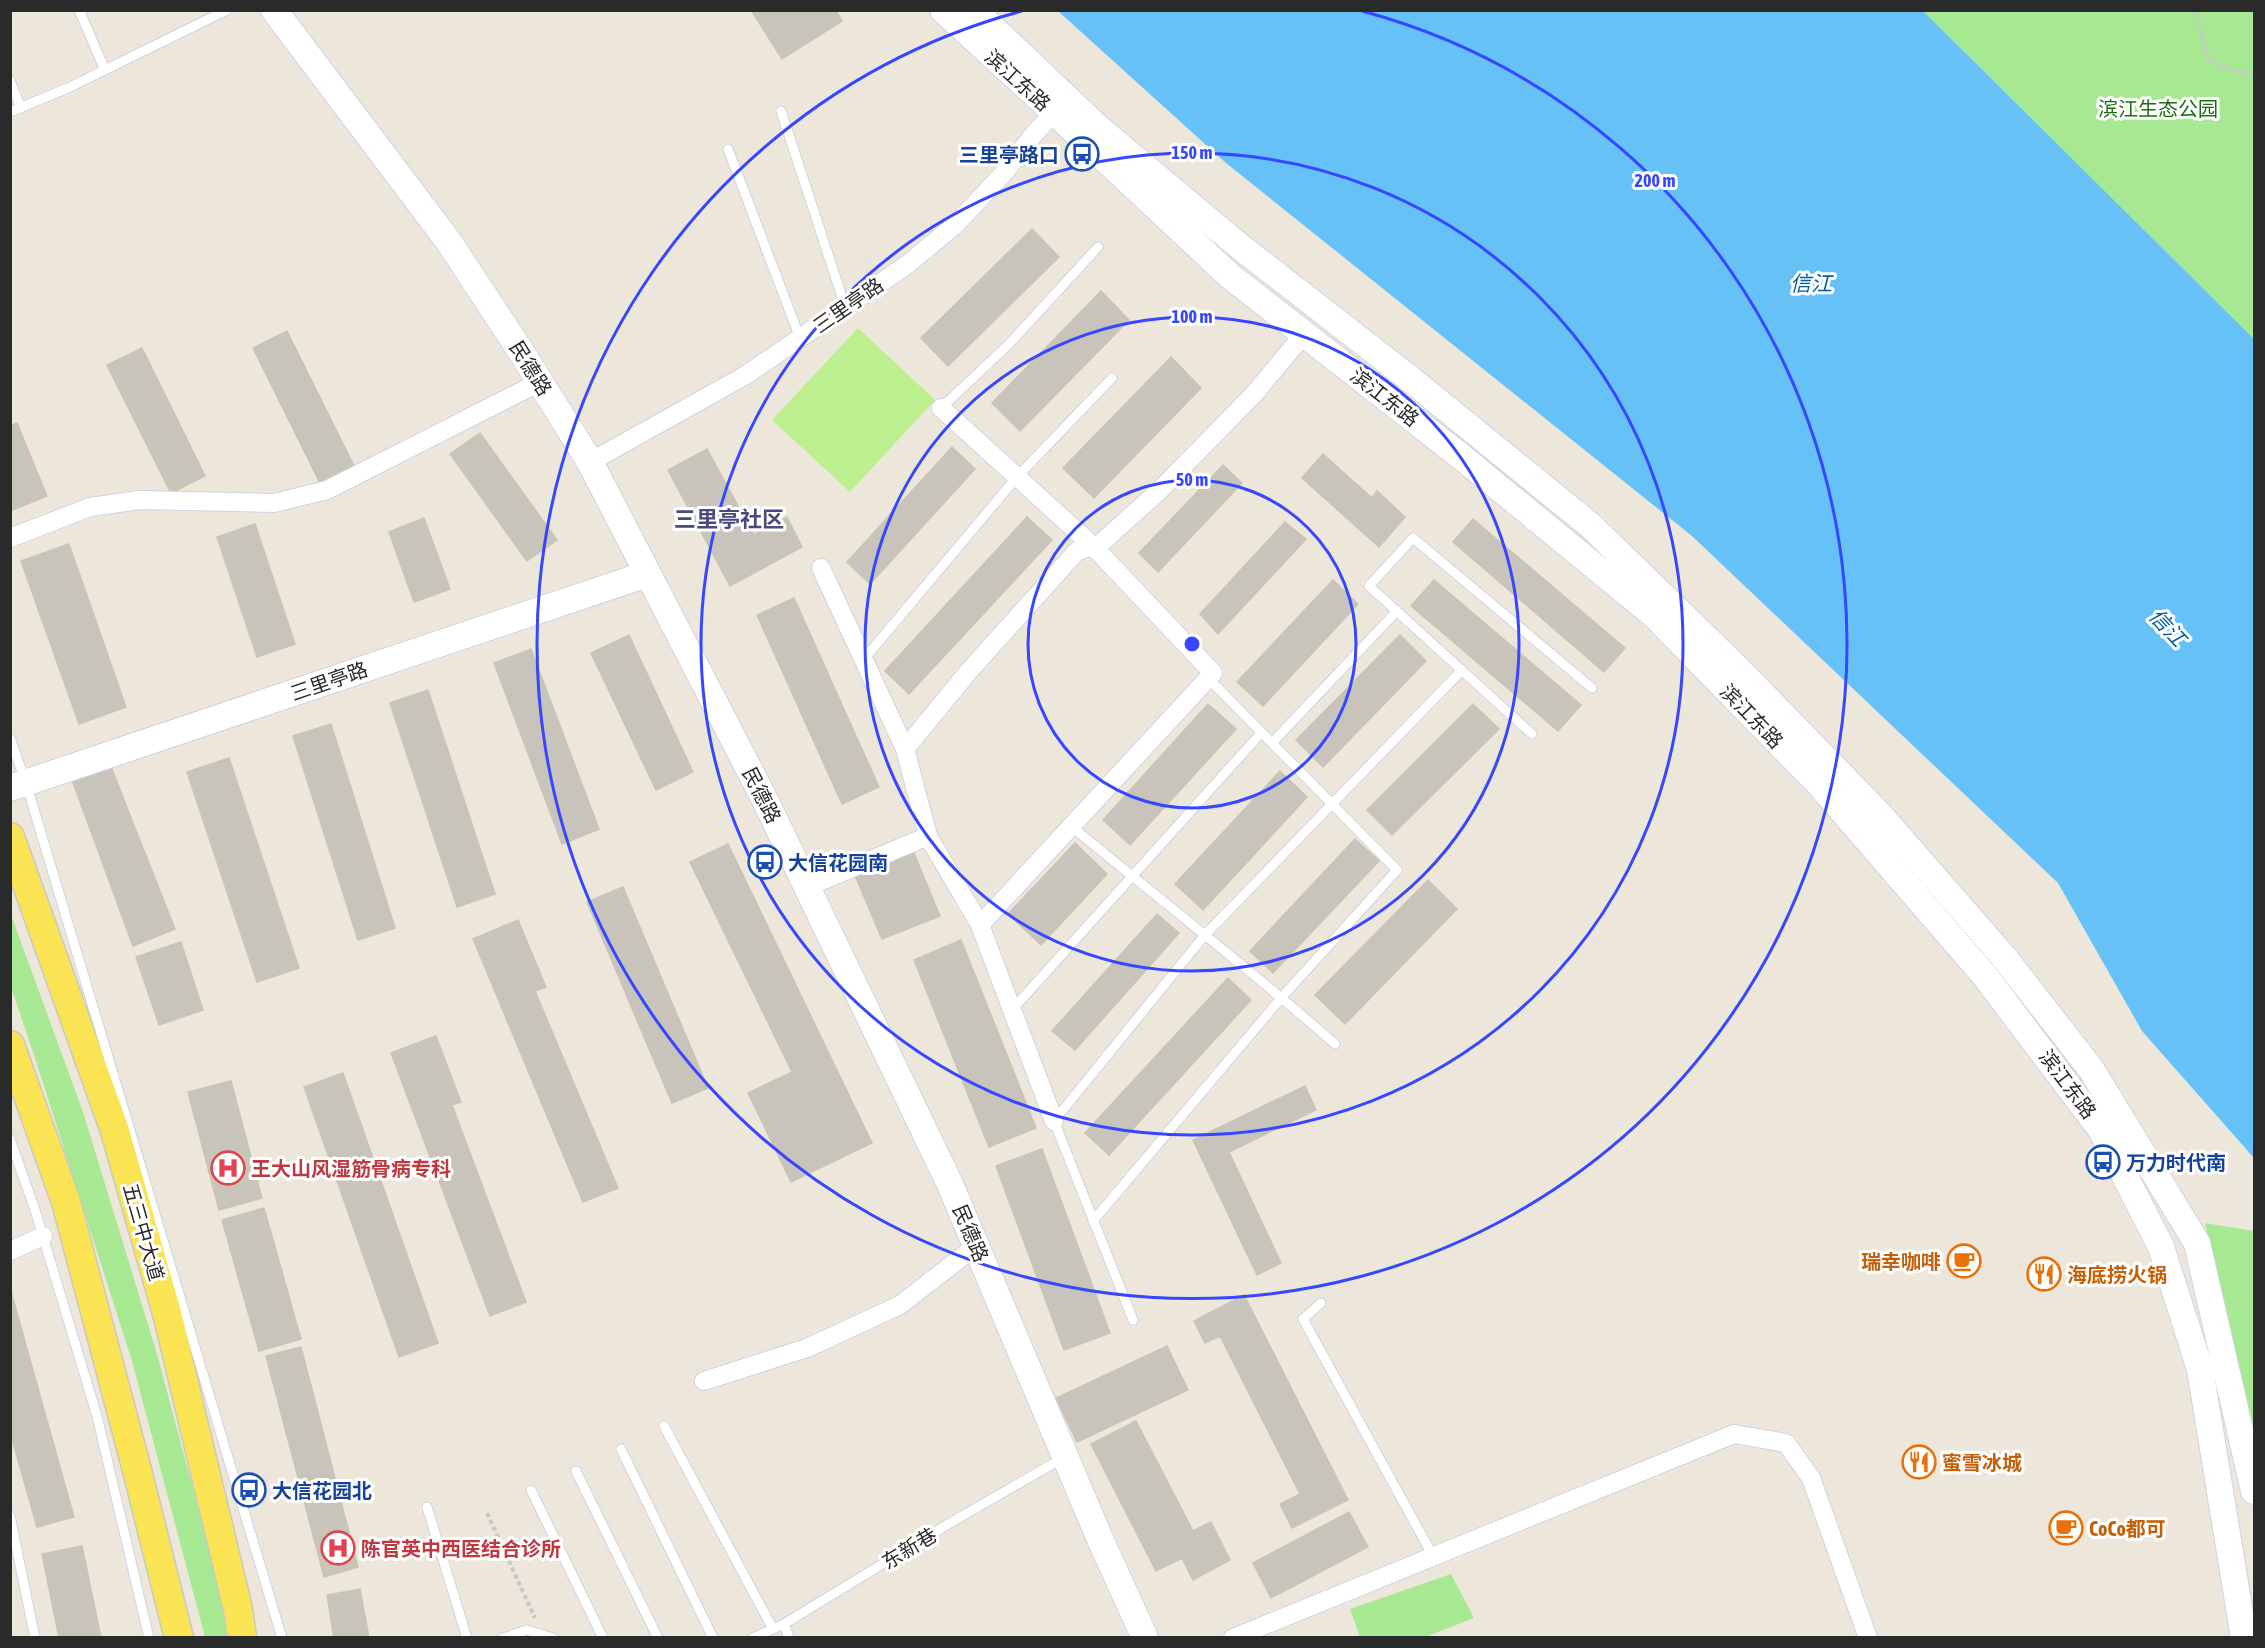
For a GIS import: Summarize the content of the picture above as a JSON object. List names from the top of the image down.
{
  "streets": {
    "main road": [
      "滨江东路",
      "三里亭路",
      "民德路",
      "五三中大道"
    ],
    "lane": ["东新巷"]
  },
  "crossings": [
    ["滨江东路", "三里亭路"],
    ["三里亭路", "民德路"],
    ["民德路", "东新巷"]
  ],
  "districts": ["三里亭社区"],
  "water": ["信江"],
  "parks": ["滨江生态公园"],
  "places": {
    "bus stop": [
      "三里亭路口",
      "大信花园南",
      "万力时代南",
      "大信花园北"
    ],
    "hospital": ["王大山风湿筋骨病专科", "陈官英中西医结合诊所"],
    "cafe": ["瑞幸咖啡", "CoCo都可"],
    "restaurant": ["海底捞火锅", "蜜雪冰城"]
  },
  "rings": [
    "150 m",
    "200 m",
    "100 m",
    "50 m"
  ]
}
